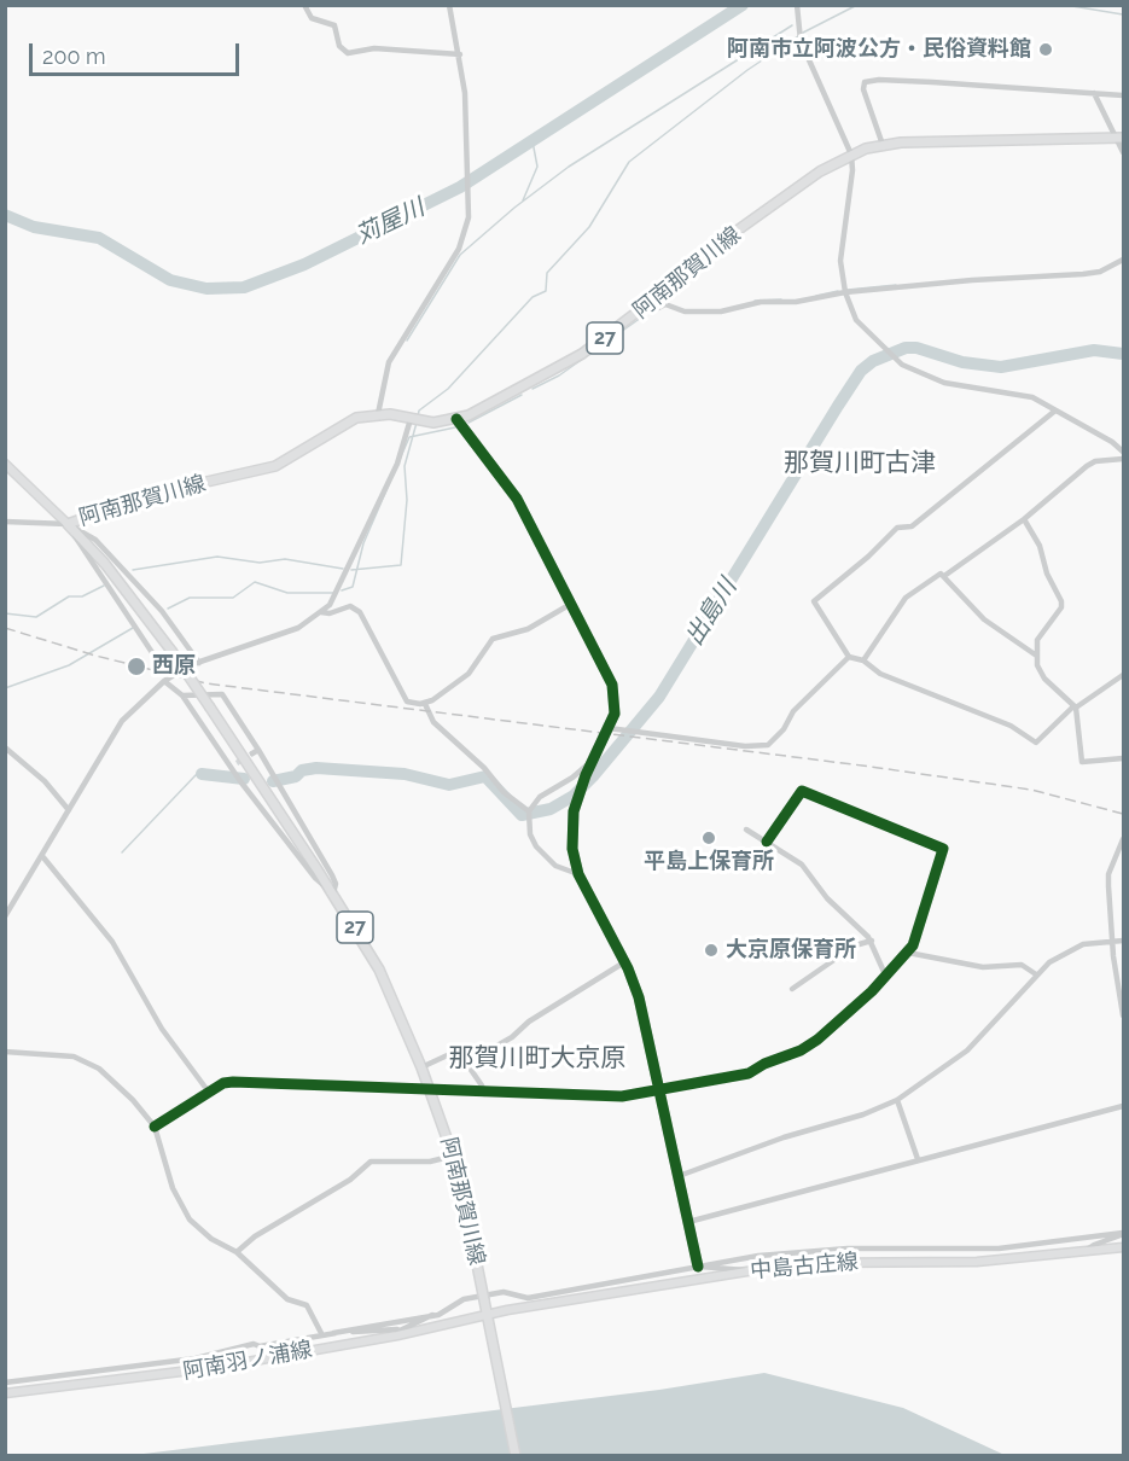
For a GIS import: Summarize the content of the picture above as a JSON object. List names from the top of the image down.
{
  "streets": {
    "main road": [
      "阿南那賀川線",
      "27",
      "中島古庄線",
      "阿南羽ノ浦線"
    ]
  },
  "crossings": [
    ["阿南那賀川線", "中島古庄線"],
    ["阿南那賀川線", "阿南羽ノ浦線"],
    ["中島古庄線", "阿南羽ノ浦線"]
  ],
  "districts": ["那賀川町古津", "那賀川町大京原"],
  "water": ["苅屋川", "出島川"],
  "places": [
    "阿南市立阿波公方・民俗資料館",
    "西原",
    "平島上保育所",
    "大京原保育所"
  ],
  "scale_bar": "200 m"
}
